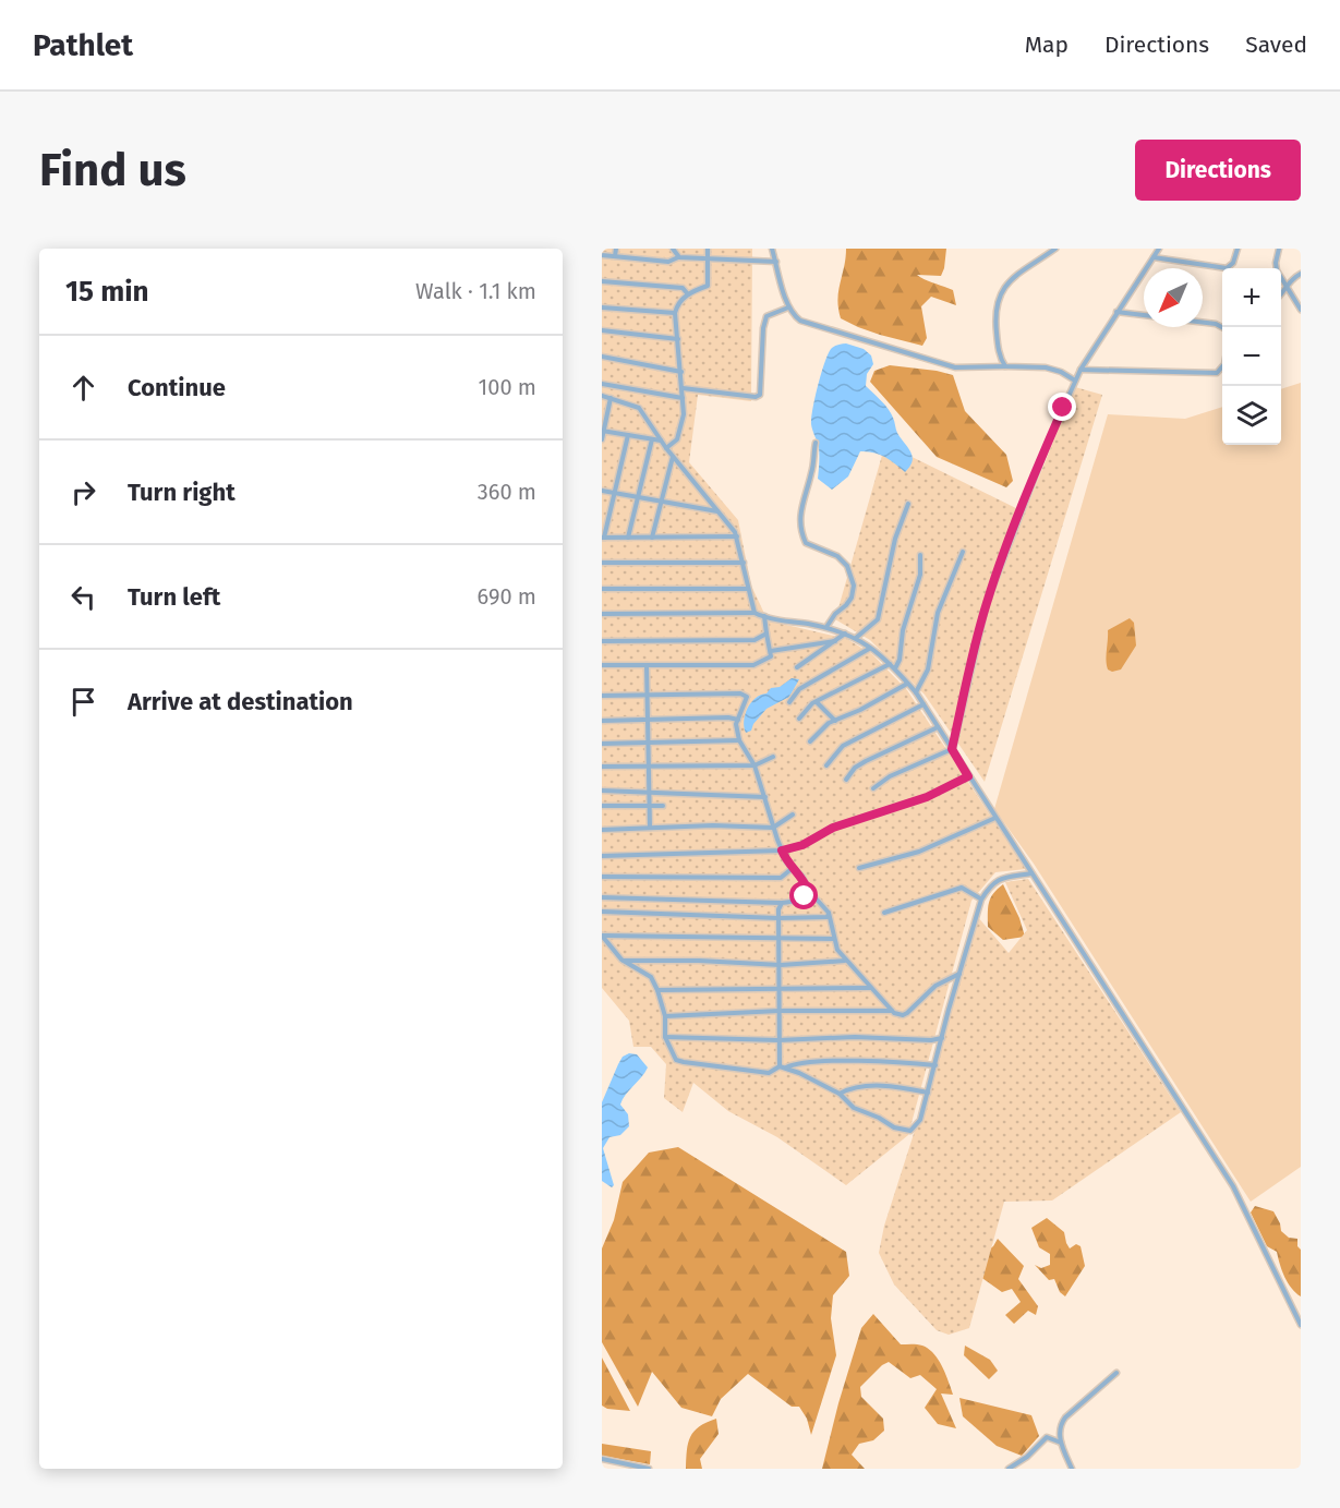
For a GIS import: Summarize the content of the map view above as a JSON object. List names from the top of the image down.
{
  "north": "bottom left",
  "page": {
    "header": "Pathlet",
    "nav": ["Map", "Directions", "Saved"],
    "buttons": "Directions",
    "title": "Find us",
    "heading": ["15 min", "Walk · 1.1 km"],
    "map_buttons": ["+", "−"],
    "list": [
      ["Continue", "100 m"],
      ["Turn right", "360 m"],
      ["Turn left", "690 m"],
      "Arrive at destination"
    ]
  }
}
